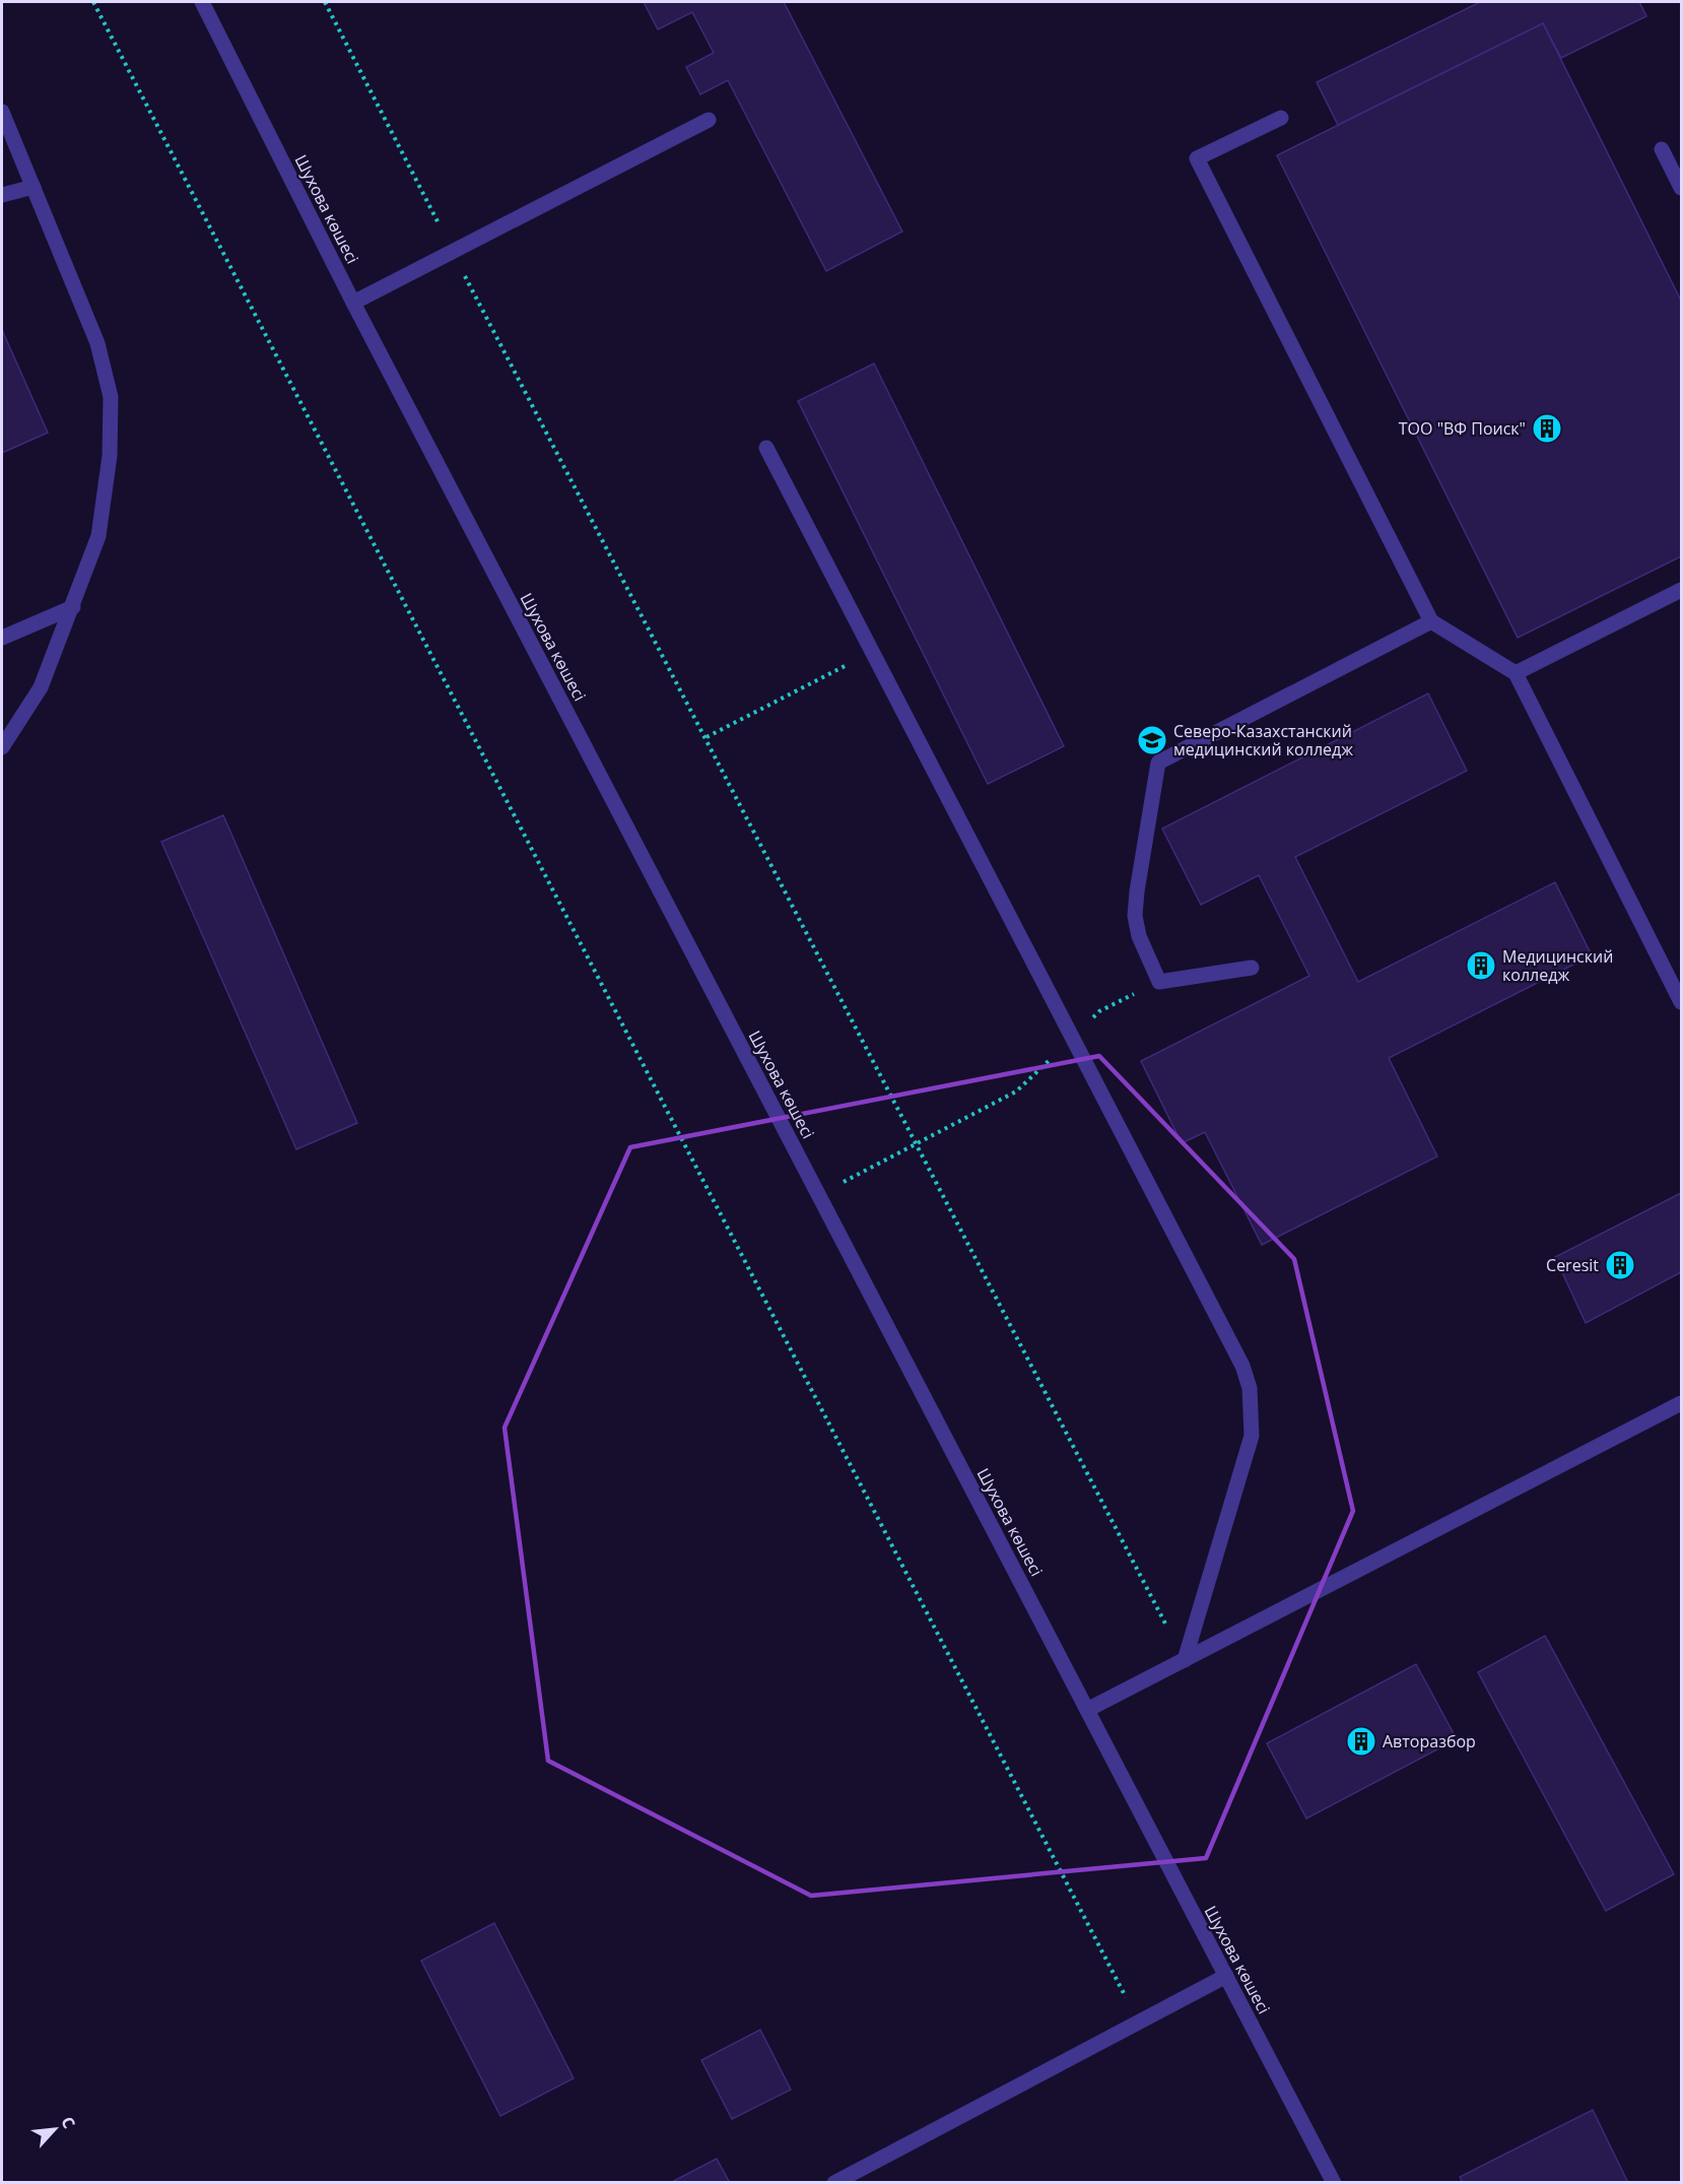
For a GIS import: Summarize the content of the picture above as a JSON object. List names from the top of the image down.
{
  "streets": {
    "street": ["Шухова көшесі"]
  },
  "places": {
    "building": [
      "ТОО \"ВФ Поиск\"",
      "Медицинский колледж",
      "Ceresit",
      "Авторазбор"
    ],
    "school or university": ["Северо-Казахстанский медицинский колледж"]
  },
  "north": "top right"
}
